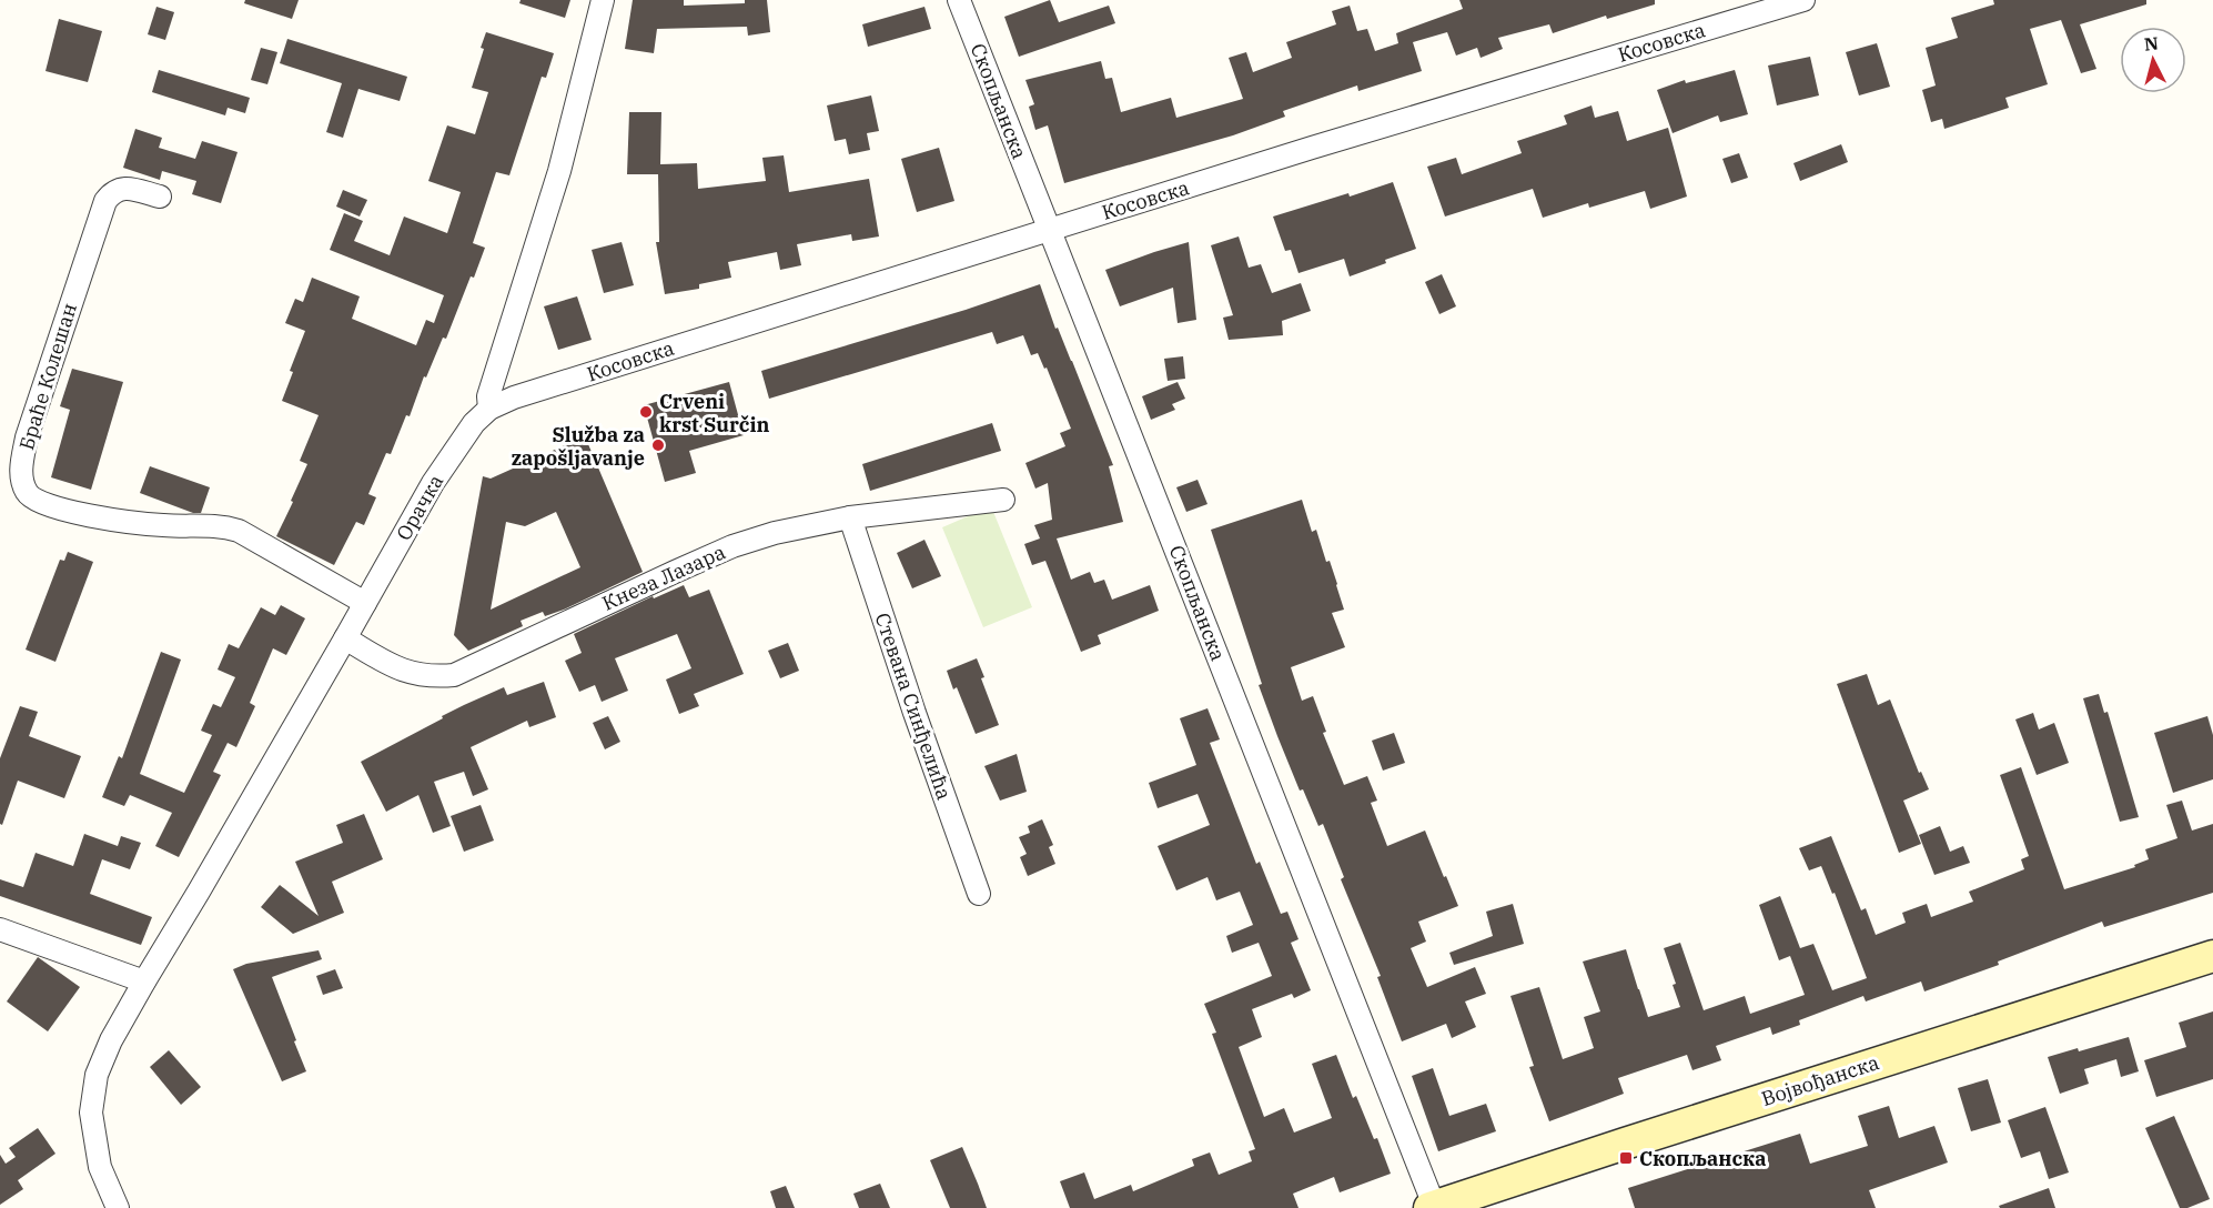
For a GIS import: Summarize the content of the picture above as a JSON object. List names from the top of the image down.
{
  "streets": {
    "main road": ["Војвођанска"],
    "street": [
      "Косовска",
      "Скопљанска",
      "Браће Колешан",
      "Орачка",
      "Кнеза Лазара",
      "Стевана Синђелића"
    ]
  },
  "crossings": [
    ["Косовска", "Скопљанска"],
    ["Косовска", "Орачка"],
    ["Скопљанска", "Војвођанска"],
    ["Браће Колешан", "Орачка"],
    ["Орачка", "Кнеза Лазара"],
    ["Кнеза Лазара", "Стевана Синђелића"]
  ],
  "places": {
    "other": ["Crveni krst Surčin", "Služba za zapošljavanje"],
    "transit": ["Скопљанска"]
  },
  "north": "top"
}
